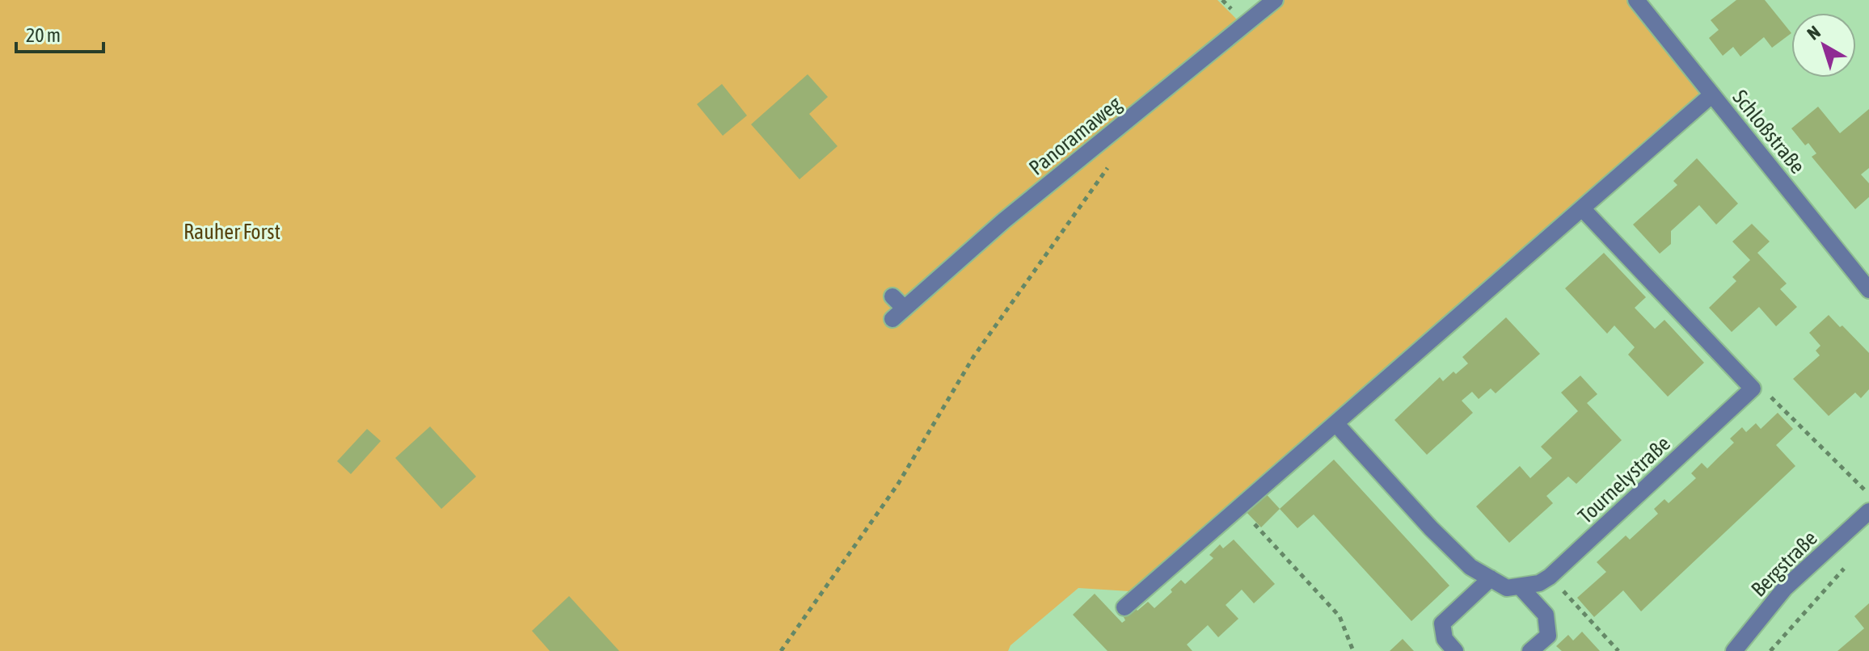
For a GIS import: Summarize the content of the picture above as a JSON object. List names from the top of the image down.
{
  "streets": {
    "street": [
      "Schloßstraße",
      "Panoramaweg",
      "Tournelystraße",
      "Bergstraße"
    ]
  },
  "parks": ["Rauher Forst"],
  "scale_bar": "20 m",
  "north": "top left"
}
